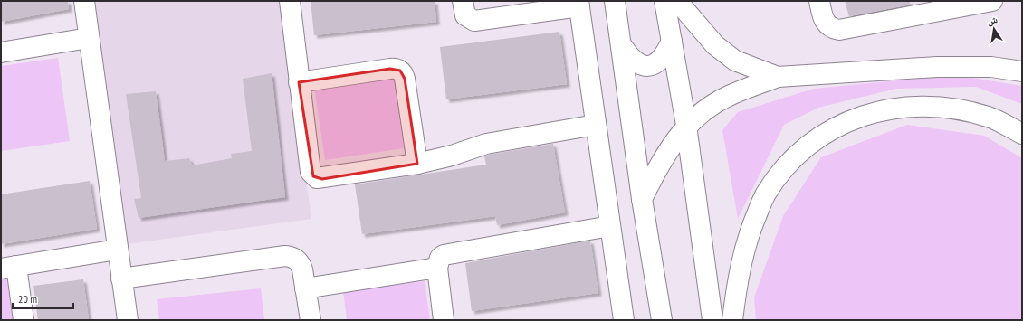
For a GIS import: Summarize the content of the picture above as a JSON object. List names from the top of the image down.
{
  "scale_bar": "20 m",
  "north": "top"
}
